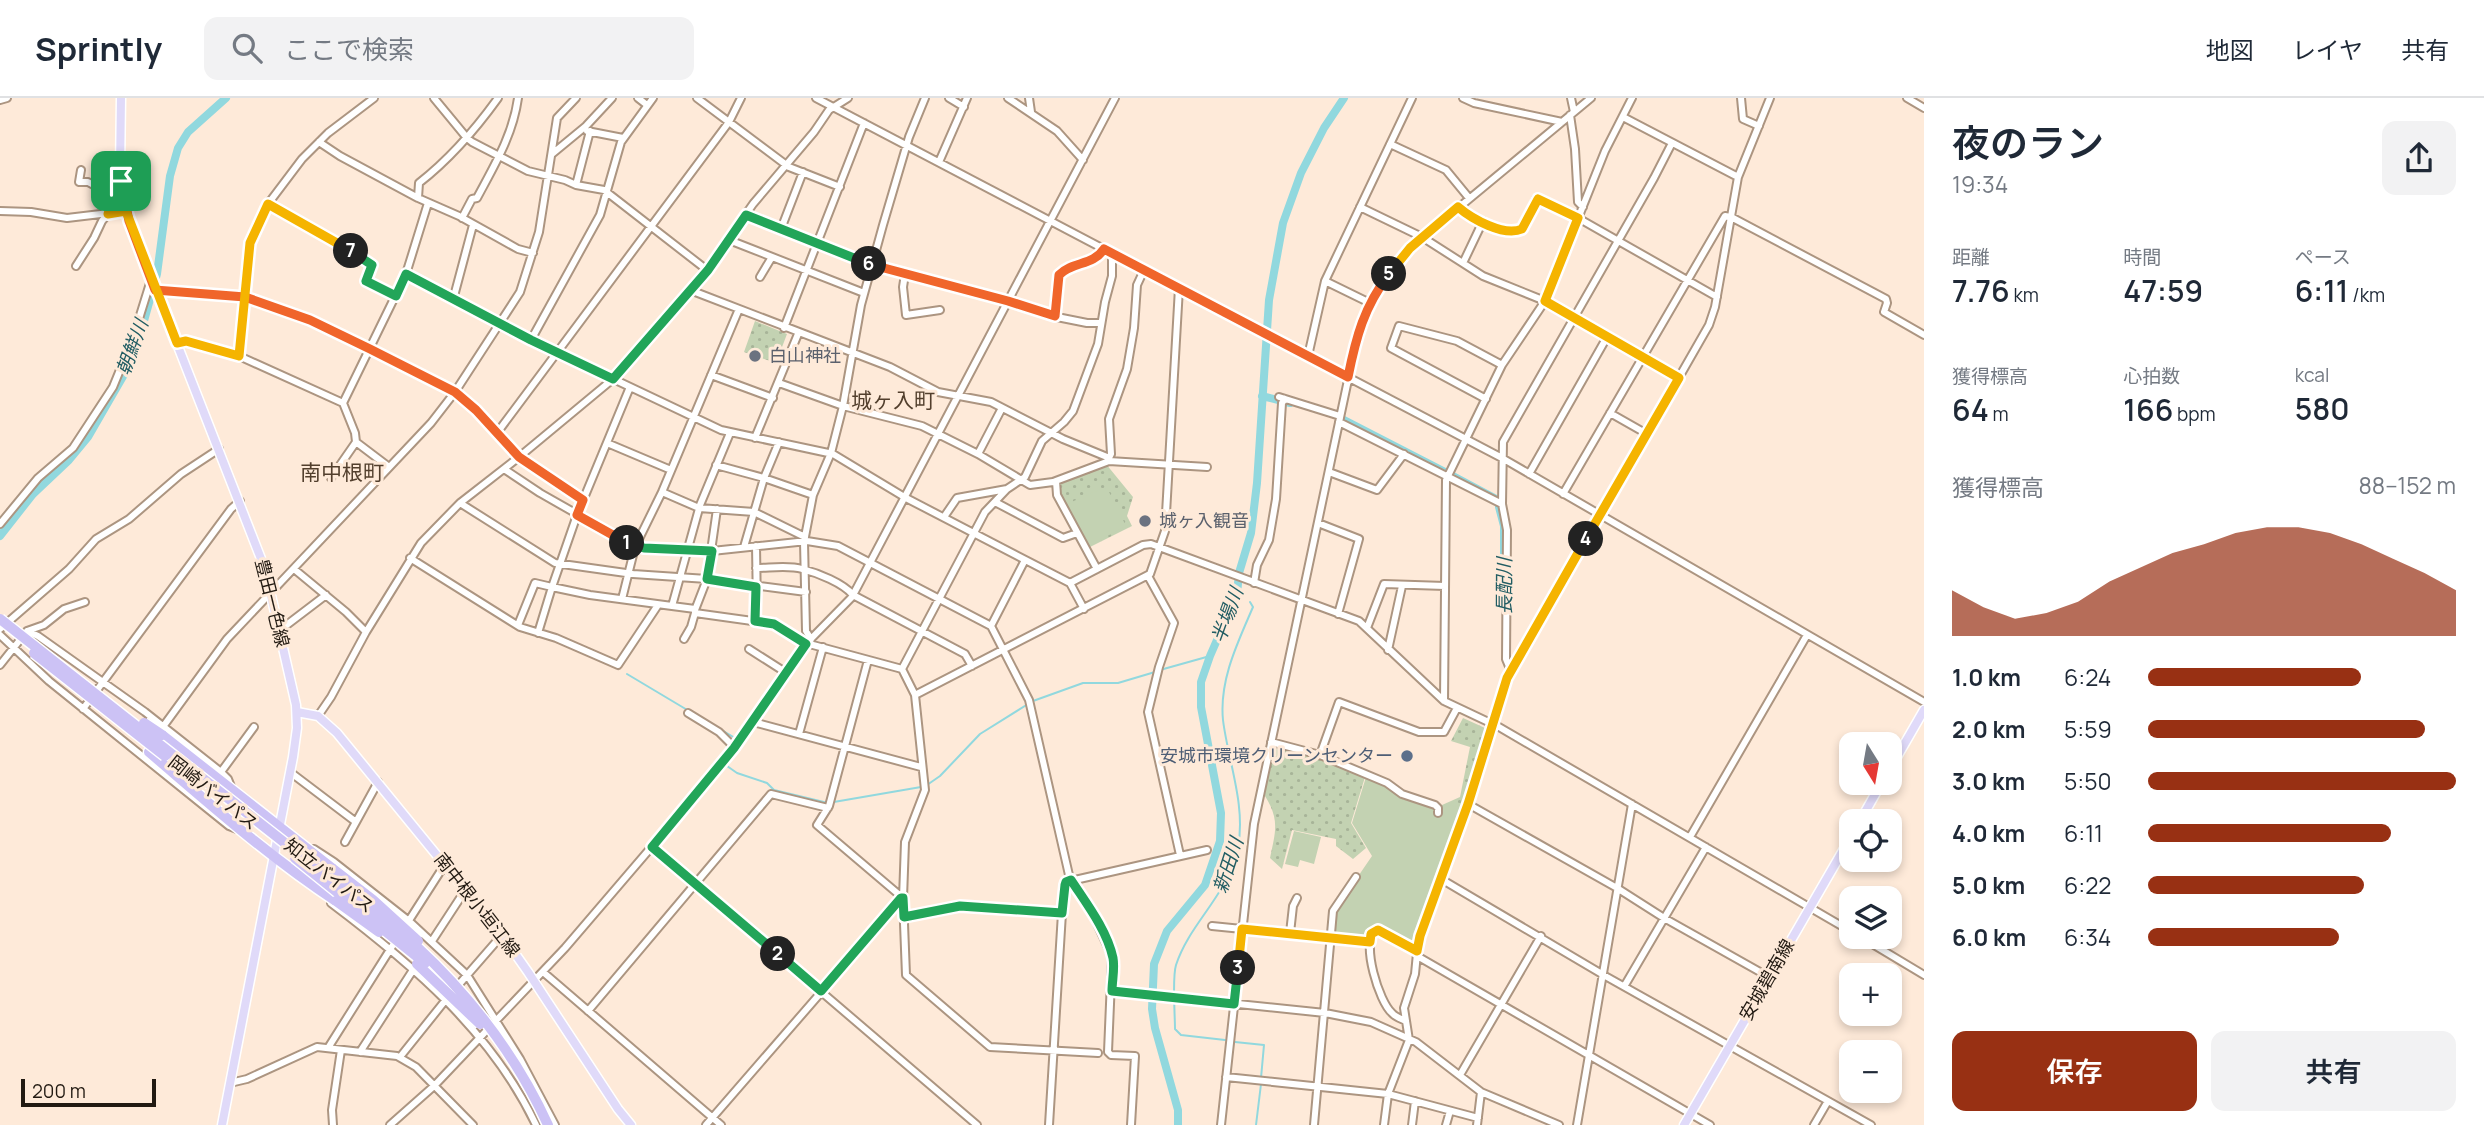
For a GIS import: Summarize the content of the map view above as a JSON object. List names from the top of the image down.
{
  "streets": {
    "highway": ["岡崎バイパス", "知立バイパス"],
    "main road": ["豊田一色線", "南中根小垣江線", "安城碧南線"]
  },
  "districts": ["城ヶ入町", "南中根町"],
  "water": [
    "朝鮮川",
    "長配川",
    "半場川",
    "新田川"
  ],
  "places": ["白山神社", "城ヶ入観音", "安城市環境クリーンセンター"],
  "scale_bar": "200 m",
  "north": "bottom",
  "page": {
    "header": "Sprintly",
    "search": "ここで検索",
    "nav": ["地図", "レイヤ", "共有"],
    "heading": ["夜のラン", "19:34"],
    "stats": [
      ["距離", "7.76 km"],
      ["時間", "47:59"],
      ["ペース", "6:11 /km"],
      ["獲得標高", "64 m"],
      ["心拍数", "166 bpm"],
      ["kcal", "580"]
    ],
    "pins": [
      "7",
      "6",
      "5",
      "4",
      "1",
      "2",
      "3"
    ],
    "chart": ["獲得標高", "88–152 m"],
    "list": [
      {
        "name": "1.0 km",
        "note": "6:24"
      },
      {
        "name": "2.0 km",
        "note": "5:59"
      },
      {
        "name": "3.0 km",
        "note": "5:50"
      },
      {
        "name": "4.0 km",
        "note": "6:11"
      },
      {
        "name": "5.0 km",
        "note": "6:22"
      },
      {
        "name": "6.0 km",
        "note": "6:34"
      }
    ],
    "map_buttons": ["+", "−"],
    "buttons": ["保存", "共有"],
    "scale": "200 m"
  }
}
